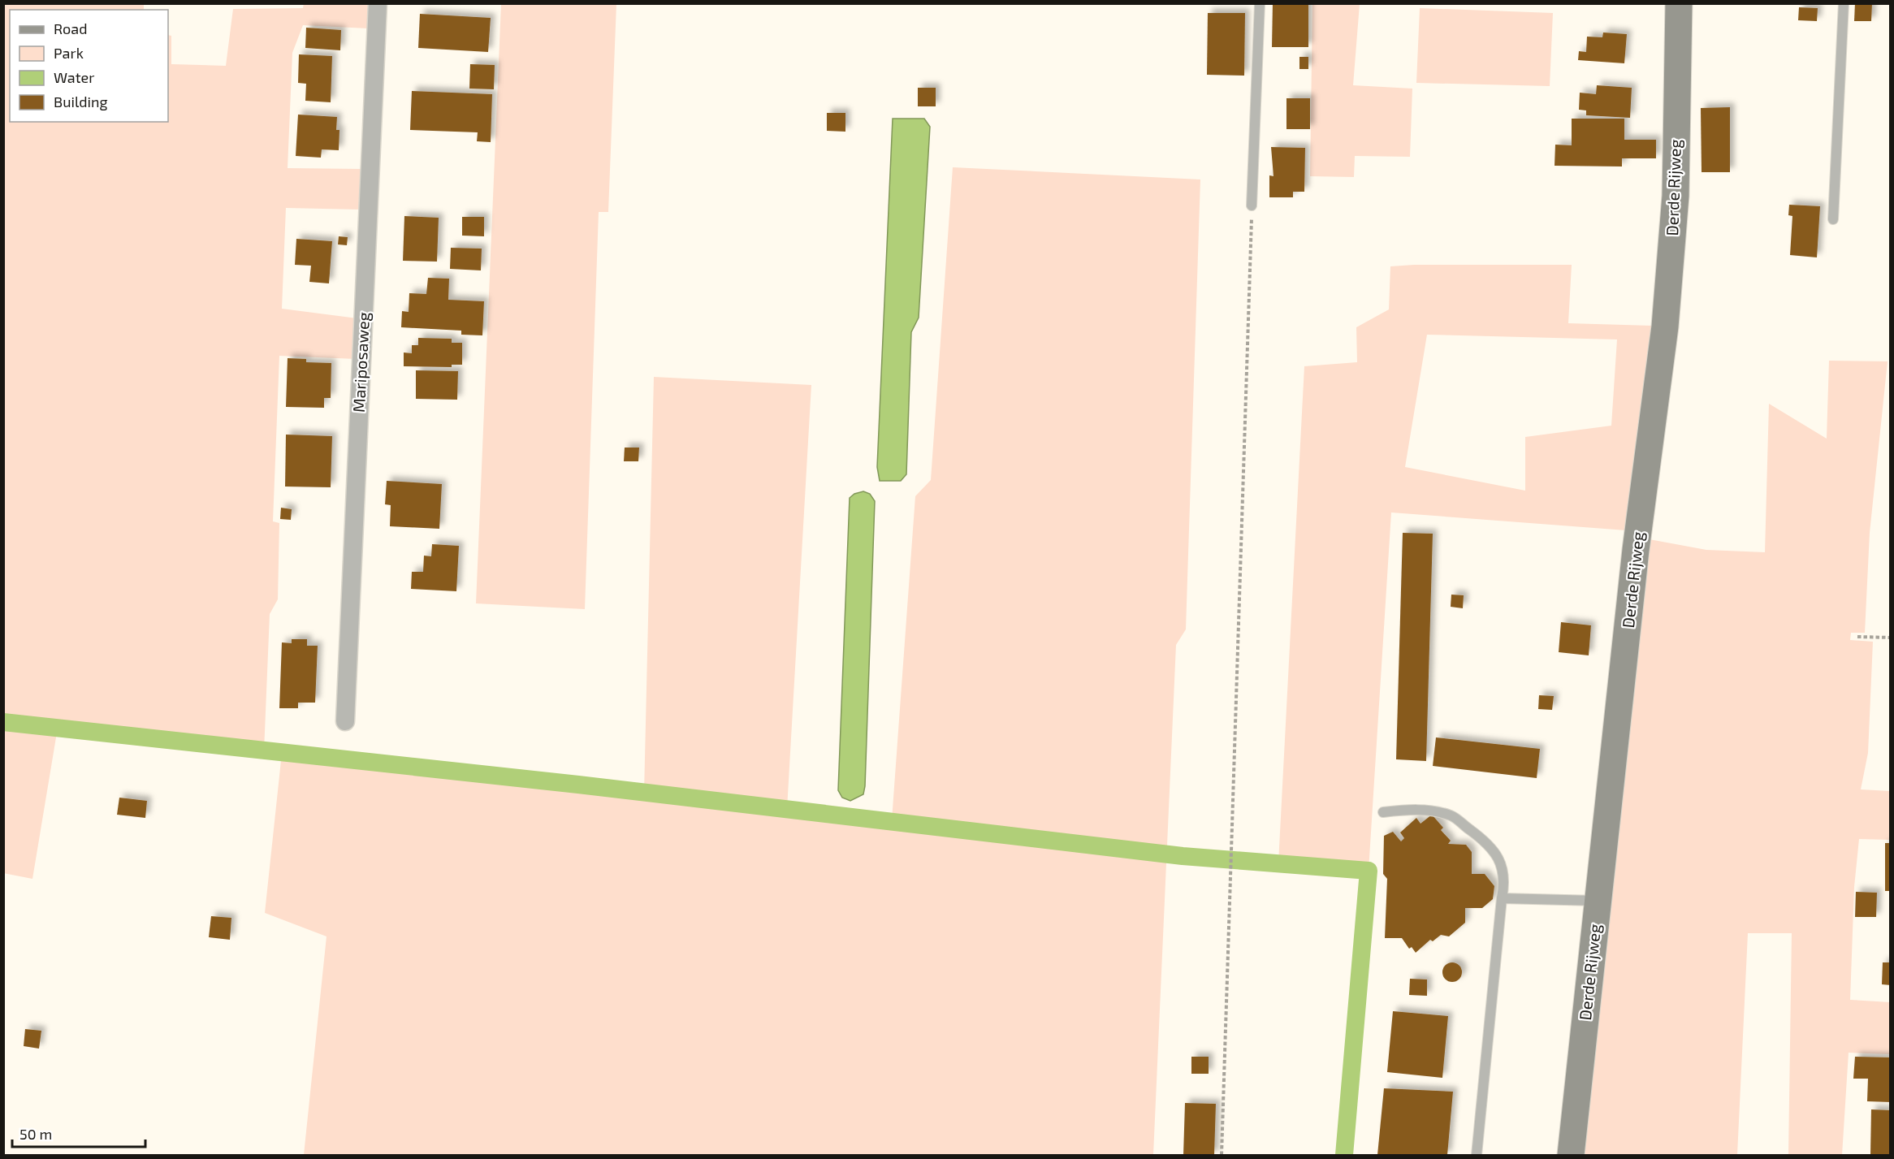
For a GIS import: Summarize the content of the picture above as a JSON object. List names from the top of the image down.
{
  "streets": {
    "street": ["Derde Rijweg", "Mariposaweg"]
  },
  "legend": [
    "Road",
    "Park",
    "Water",
    "Building"
  ],
  "scale_bar": "50 m"
}
